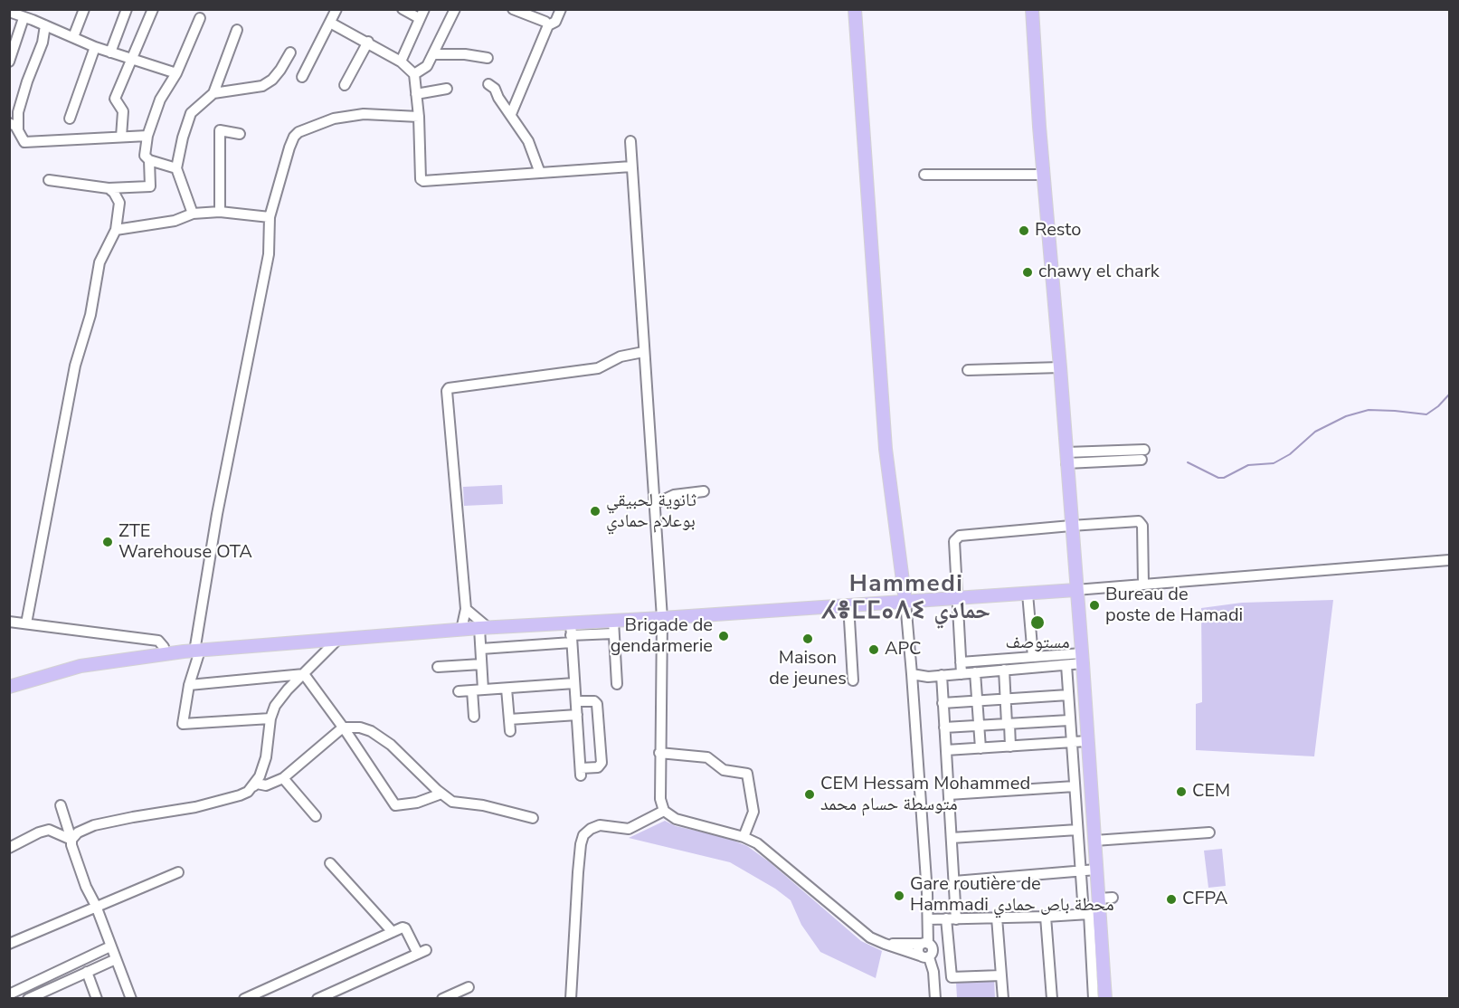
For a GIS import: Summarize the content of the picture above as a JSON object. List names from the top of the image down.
{
  "districts": ["Hammedi ⵃⴻⵎⵎⴰⴷⵉ حمادي"],
  "places": [
    "Resto",
    "chawy el chark",
    "ثانوية لحبيقي بوعلام حمادي",
    "ZTE Warehouse OTA",
    "Bureau de poste de Hamadi",
    "مستوصف",
    "Brigade de gendarmerie",
    "Maison de jeunes",
    "APC",
    "CEM",
    "CEM Hessam Mohammed متوسطة حسام محمد",
    "Gare routière de Hammadi محطة باص حمادي",
    "CFPA"
  ]
}
